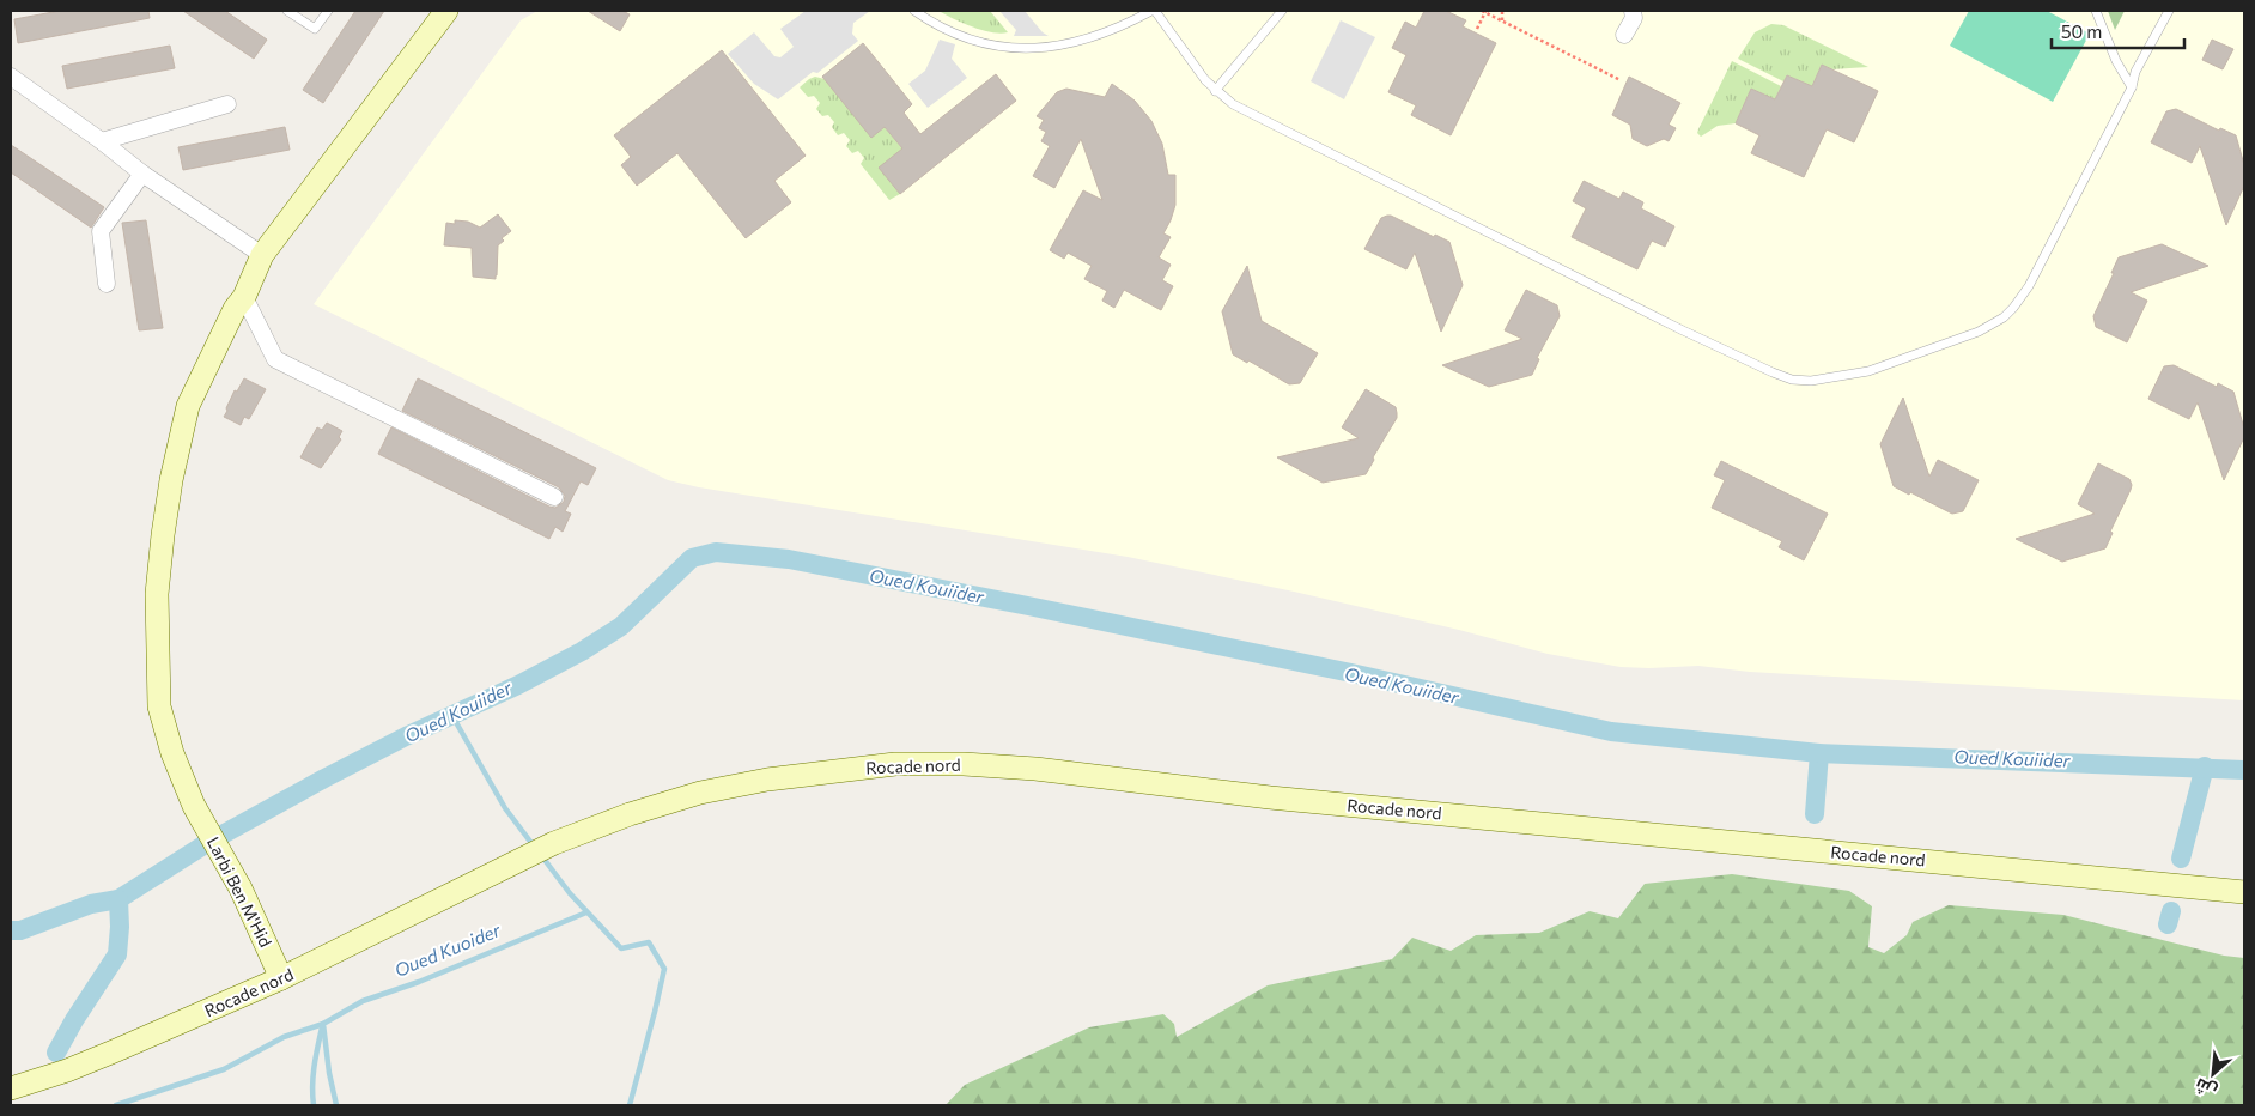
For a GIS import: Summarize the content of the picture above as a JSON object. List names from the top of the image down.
{
  "streets": {
    "main road": ["Rocade nord", "Larbi Ben M'Hid"]
  },
  "crossings": [
    ["Rocade nord", "Larbi Ben M'Hid"]
  ],
  "water": ["Oued Kouiider", "Oued Kuoider"],
  "scale_bar": "50 m",
  "north": "bottom left"
}
